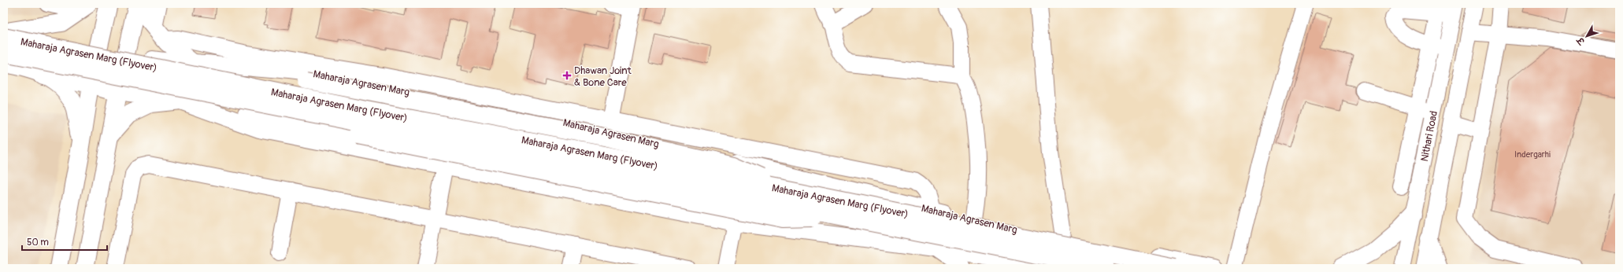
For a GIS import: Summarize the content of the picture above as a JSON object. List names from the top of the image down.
{
  "streets": {
    "main road": ["Maharaja Agrasen Marg (Flyover)", "Maharaja Agrasen Marg"],
    "street": ["Nithari Road"]
  },
  "places": {
    "health": ["Dhawan Joint & Bone Care"]
  },
  "house_numbers": ["Indergarhi"],
  "scale_bar": "50 m",
  "north": "bottom left"
}
